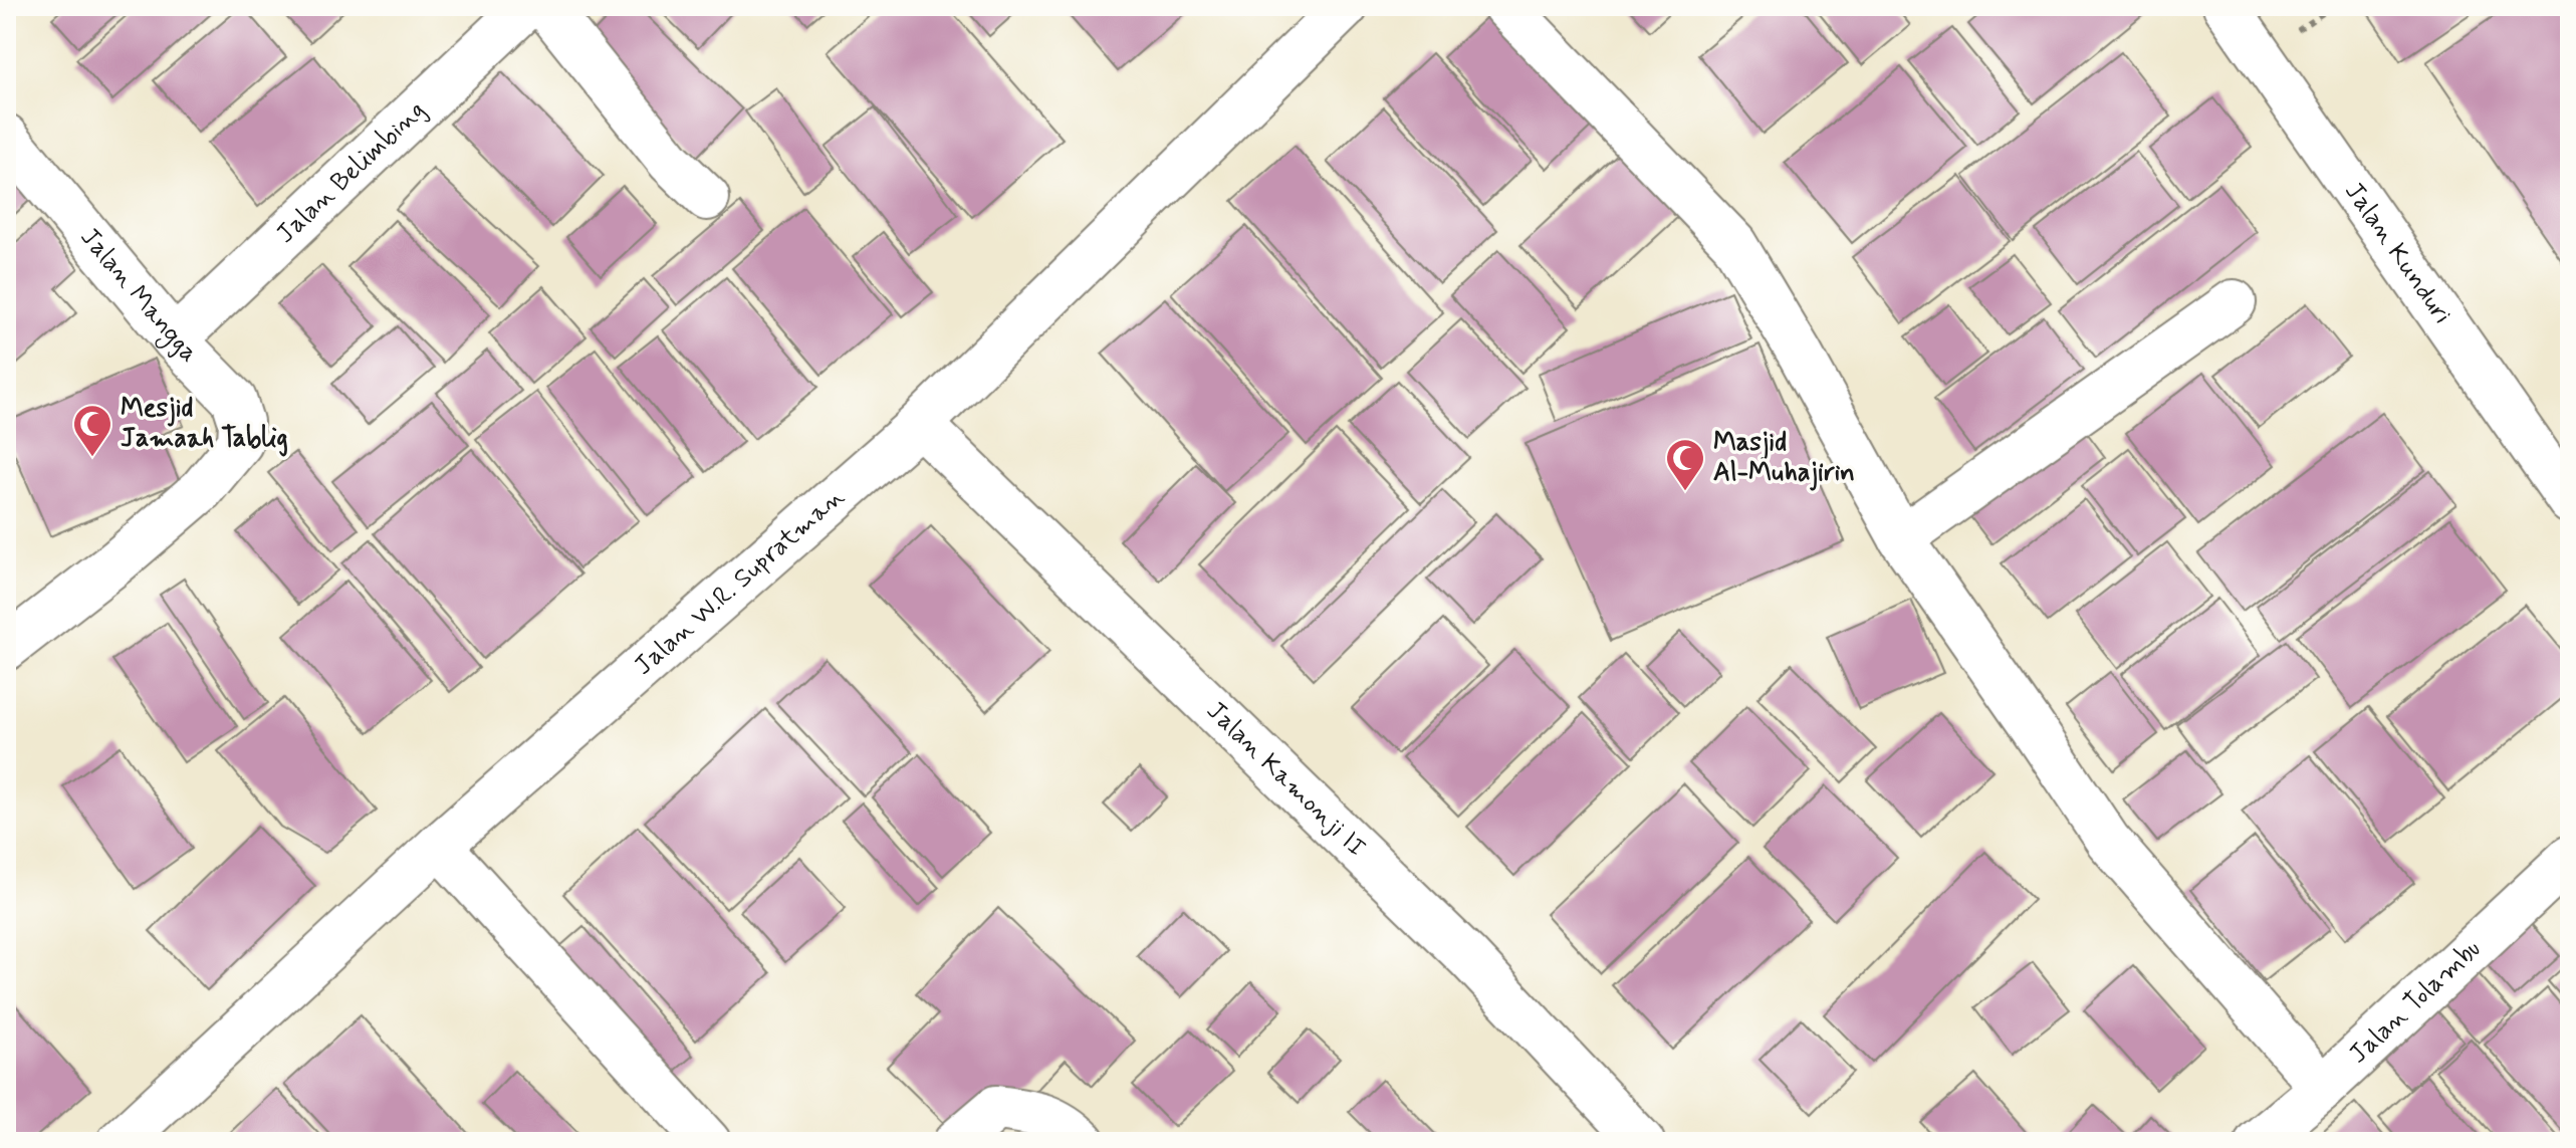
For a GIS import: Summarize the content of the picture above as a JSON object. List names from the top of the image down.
{
  "streets": {
    "street": [
      "Jalan Belimbing",
      "Jalan Kunduri",
      "Jalan Mangga",
      "Jalan W.R. Supratman",
      "Jalan Kamonji II",
      "Jalan Tolambu"
    ]
  },
  "crossings": [
    ["Jalan Belimbing", "Jalan Mangga"],
    ["Jalan W.R. Supratman", "Jalan Kamonji II"]
  ],
  "places": {
    "mosque": ["Mesjid Jamaah Tablig", "Masjid Al-Muhajirin"]
  }
}
